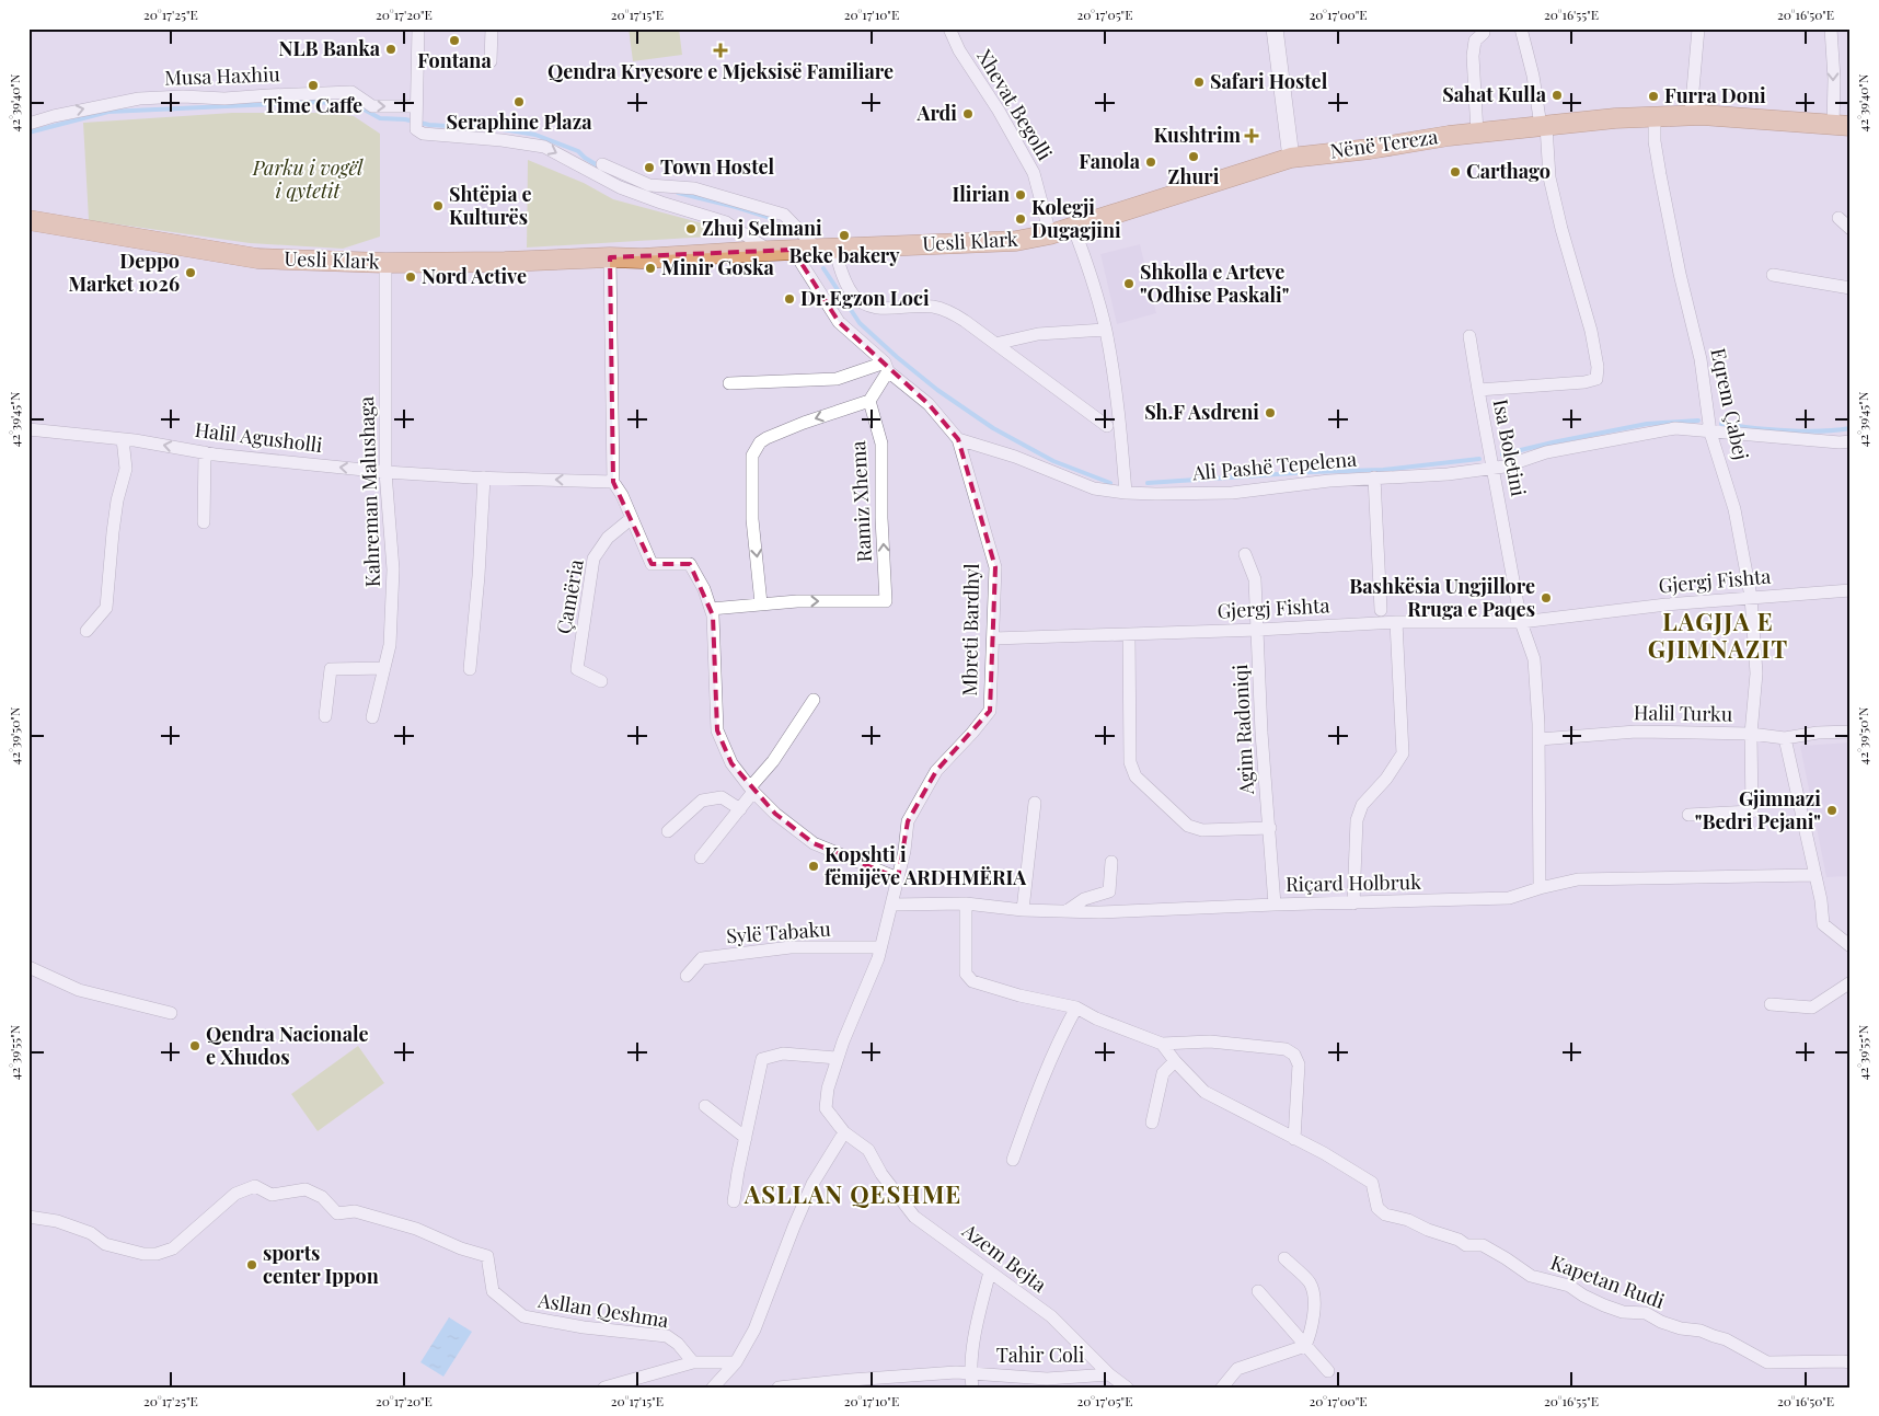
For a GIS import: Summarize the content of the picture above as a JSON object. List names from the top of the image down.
{
  "streets": {
    "main road": ["Nënë Tereza", "Uesli Klark"],
    "street": [
      "Musa Haxhiu",
      "Xhevat Begolli",
      "Eqrem Çabej",
      "Halil Agusholli",
      "Isa Boletini",
      "Ali Pashë Tepelena",
      "Kahreman Malushaga",
      "Ramiz Xhema",
      "Gjergj Fishta",
      "Çamëria",
      "Mbreti Bardhyl",
      "Halil Turku",
      "Agim Radoniqi",
      "Riçard Holbruk",
      "Sylë Tabaku",
      "Azem Bejta",
      "Kapetan Rudi",
      "Asllan Qeshma",
      "Tahir Coli"
    ]
  },
  "crossings": [
    ["Musa Haxhiu", "Uesli Klark"],
    ["Xhevat Begolli", "Uesli Klark"],
    ["Nënë Tereza", "Uesli Klark"],
    ["Nënë Tereza", "Eqrem Çabej"],
    ["Nënë Tereza", "Isa Boletini"],
    ["Uesli Klark", "Kahreman Malushaga"],
    ["Uesli Klark", "Mbreti Bardhyl"],
    ["Eqrem Çabej", "Ali Pashë Tepelena"],
    ["Eqrem Çabej", "Gjergj Fishta"],
    ["Eqrem Çabej", "Halil Turku"],
    ["Halil Agusholli", "Kahreman Malushaga"],
    ["Isa Boletini", "Ali Pashë Tepelena"],
    ["Isa Boletini", "Gjergj Fishta"],
    ["Isa Boletini", "Halil Turku"],
    ["Isa Boletini", "Riçard Holbruk"],
    ["Ali Pashë Tepelena", "Mbreti Bardhyl"],
    ["Gjergj Fishta", "Mbreti Bardhyl"],
    ["Gjergj Fishta", "Agim Radoniqi"],
    ["Mbreti Bardhyl", "Riçard Holbruk"],
    ["Mbreti Bardhyl", "Sylë Tabaku"],
    ["Mbreti Bardhyl", "Azem Bejta"],
    ["Agim Radoniqi", "Riçard Holbruk"],
    ["Azem Bejta", "Tahir Coli"]
  ],
  "one_way": ["Musa Haxhiu", "Halil Agusholli"],
  "districts": ["LAGJJA E GJIMNAZIT", "ASLLAN QESHME"],
  "parks": ["Parku i vogël i qytetit"],
  "places": {
    "other": [
      "Fontana",
      "NLB Banka",
      "Safari Hostel",
      "Time Caffe",
      "Sahat Kulla",
      "Furra Doni",
      "Seraphine Plaza",
      "Ardi",
      "Zhuri",
      "Fanola",
      "Town Hostel",
      "Carthago",
      "Ilirian",
      "Shtëpia e Kulturës",
      "Kolegji Dugagjini",
      "Zhuj Selmani",
      "Beke bakery",
      "Minir Goska",
      "Deppo Market 1026",
      "Nord Active",
      "Shkolla e Arteve \"Odhise Paskali\"",
      "Dr.Egzon Loci",
      "Sh.F Asdreni",
      "Bashkësia Ungjillore Rruga e Paqes",
      "Gjimnazi \"Bedri Pejani\"",
      "Kopshti i fëmijëve ARDHMËRIA",
      "Qendra Nacionale e Xhudos",
      "sports center Ippon"
    ],
    "health": ["Qendra Kryesore e Mjeksisë Familiare", "Kushtrim"]
  },
  "coordinates": [
    "20°17'25\"E",
    "20°17'20\"E",
    "20°17'15\"E",
    "20°17'10\"E",
    "20°17'05\"E",
    "20°17'00\"E",
    "20°16'55\"E",
    "20°16'50\"E",
    "42°39'40\"N",
    "42°39'45\"N",
    "42°39'50\"N",
    "42°39'55\"N"
  ]
}
